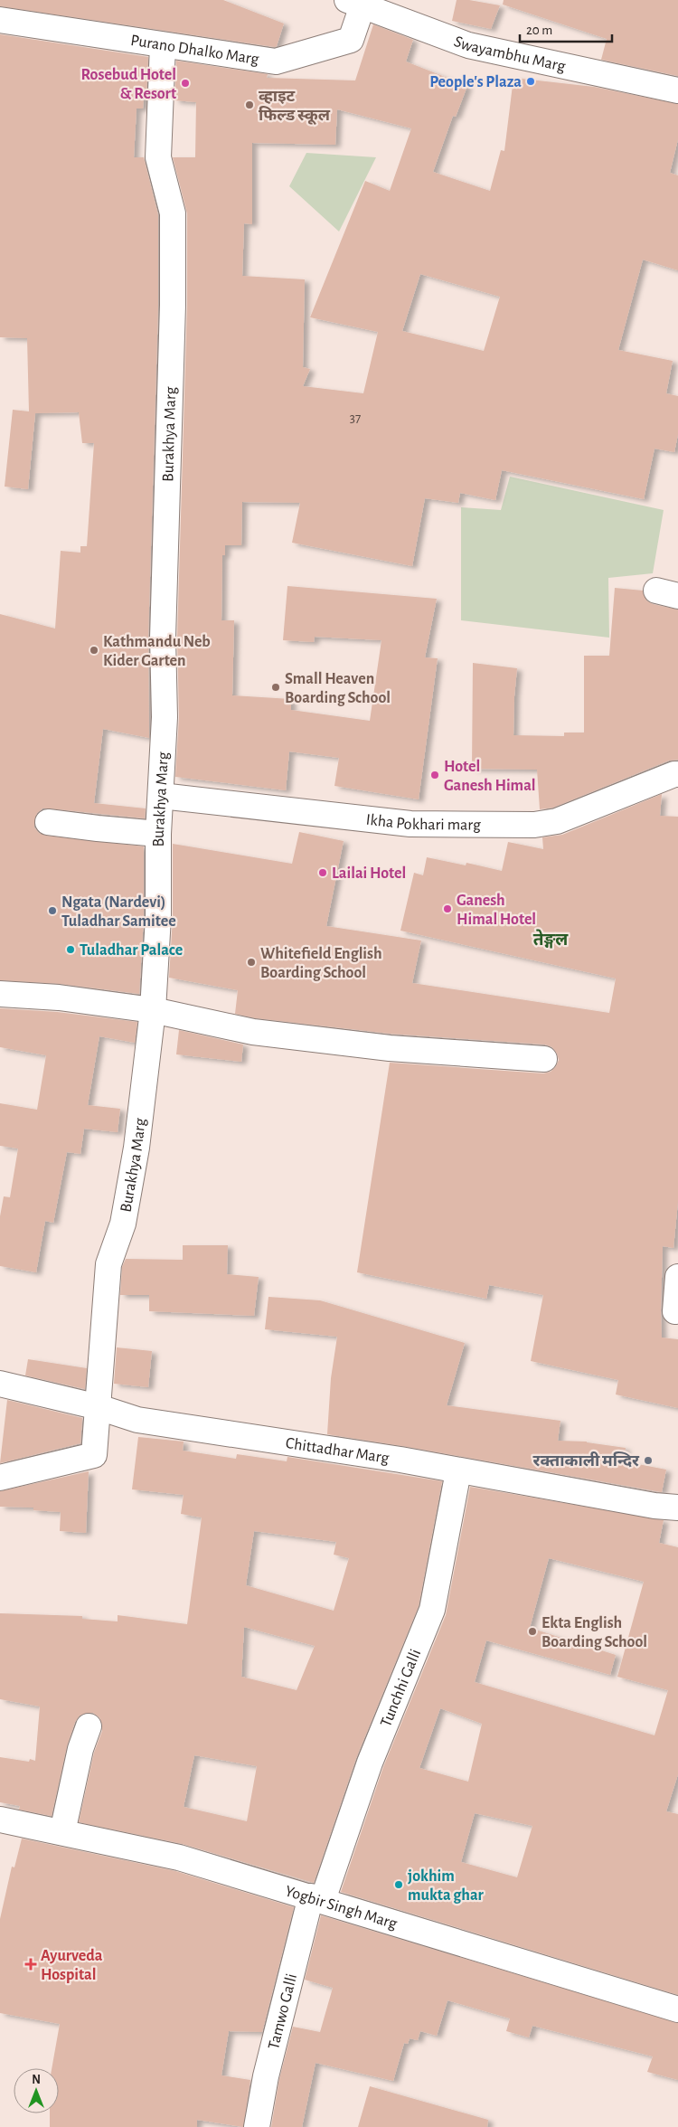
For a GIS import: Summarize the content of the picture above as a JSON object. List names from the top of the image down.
{
  "streets": {
    "street": [
      "Purano Dhalko Marg",
      "Swayambhu Marg",
      "Burakhya Marg",
      "Ikha Pokhari marg",
      "Chittadhar Marg",
      "Tunchhi Galli",
      "Yogbir Singh Marg",
      "Tamwo Galli"
    ]
  },
  "crossings": [
    ["Purano Dhalko Marg", "Swayambhu Marg"],
    ["Purano Dhalko Marg", "Burakhya Marg"],
    ["Burakhya Marg", "Ikha Pokhari marg"],
    ["Burakhya Marg", "Chittadhar Marg"],
    ["Chittadhar Marg", "Tunchhi Galli"],
    ["Tunchhi Galli", "Yogbir Singh Marg"],
    ["Tunchhi Galli", "Tamwo Galli"],
    ["Yogbir Singh Marg", "Tamwo Galli"]
  ],
  "districts": ["तेङ्गल"],
  "places": {
    "other": [
      "People's Plaza",
      "Rosebud Hotel & Resort",
      "व्हाइट फिल्ड स्कूल",
      "Kathmandu Neb Kider Garten",
      "Small Heaven Boarding School",
      "Hotel Ganesh Himal",
      "Lailai Hotel",
      "Ganesh Himal Hotel",
      "Ngata (Nardevi) Tuladhar Samitee",
      "Tuladhar Palace",
      "Whitefield English Boarding School",
      "रक्ताकाली मन्दिर",
      "Ekta English Boarding School",
      "jokhim mukta ghar"
    ],
    "health": ["Ayurveda Hospital"]
  },
  "house_numbers": ["37"],
  "scale_bar": "20 m",
  "north": "top"
}
